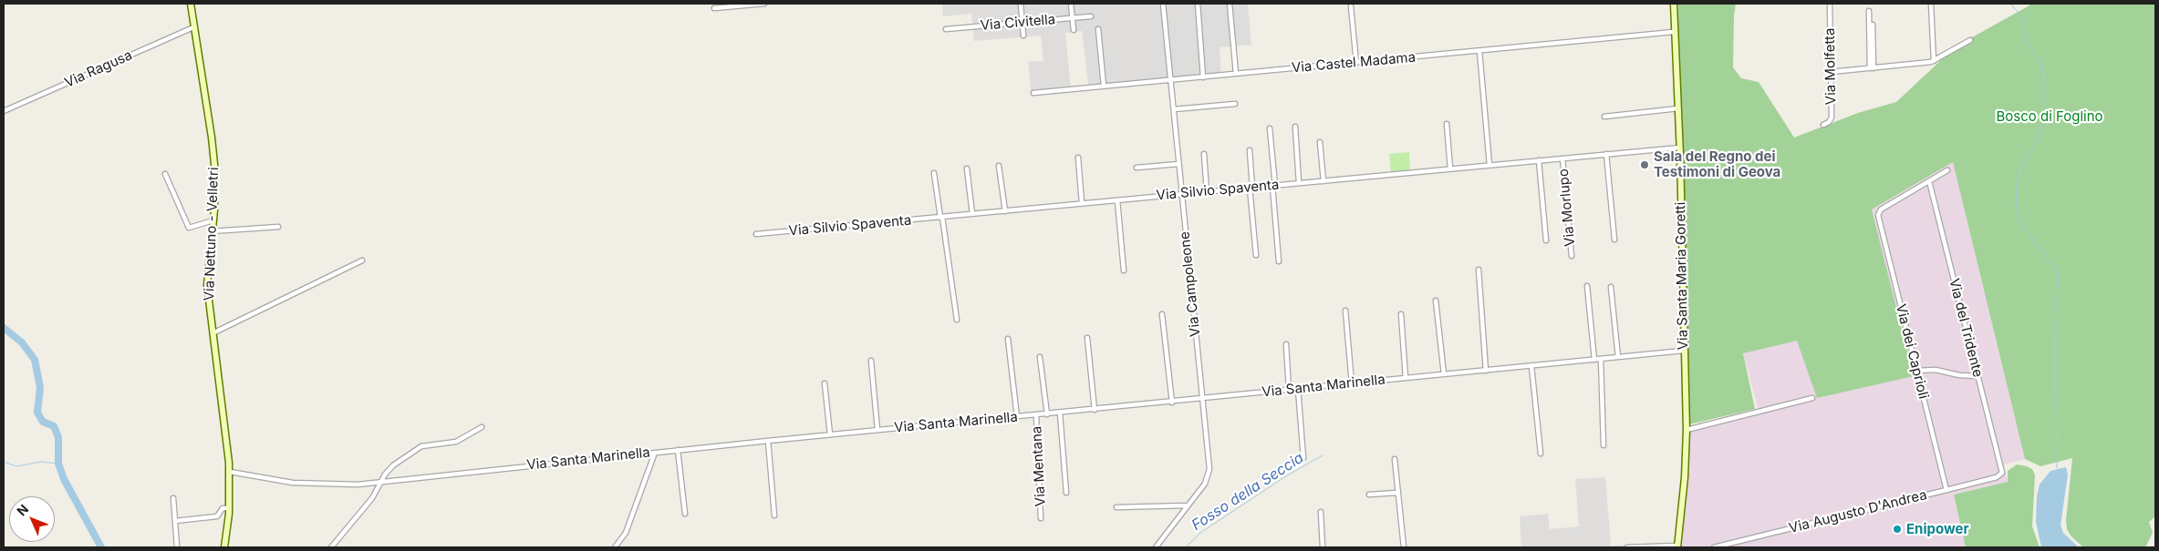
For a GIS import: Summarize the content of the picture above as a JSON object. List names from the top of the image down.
{
  "streets": {
    "main road": ["Via Nettuno - Velletri", "Via Santa Maria Goretti"],
    "street": [
      "Via Civitella",
      "Via Castel Madama",
      "Via Molfetta",
      "Via Ragusa",
      "Via Silvio Spaventa",
      "Via Morlupo",
      "Via Campoleone",
      "Via del Tridente",
      "Via dei Caprioli",
      "Via Santa Marinella",
      "Via Mentana",
      "Via Augusto D'Andrea"
    ]
  },
  "crossings": [
    ["Via Castel Madama", "Via Santa Maria Goretti"],
    ["Via Castel Madama", "Via Campoleone"],
    ["Via Ragusa", "Via Nettuno - Velletri"],
    ["Via Silvio Spaventa", "Via Morlupo"],
    ["Via Silvio Spaventa", "Via Santa Maria Goretti"],
    ["Via Silvio Spaventa", "Via Campoleone"],
    ["Via Nettuno - Velletri", "Via Santa Marinella"],
    ["Via Santa Maria Goretti", "Via Santa Marinella"],
    ["Via Campoleone", "Via Santa Marinella"],
    ["Via del Tridente", "Via dei Caprioli"],
    ["Via del Tridente", "Via Augusto D'Andrea"],
    ["Via dei Caprioli", "Via Augusto D'Andrea"],
    ["Via Santa Marinella", "Via Mentana"]
  ],
  "water": ["Fosso della Seccia"],
  "parks": ["Bosco di Foglino"],
  "places": ["Sala del Regno dei Testimoni di Geova", "Enipower"],
  "north": "top left"
}
